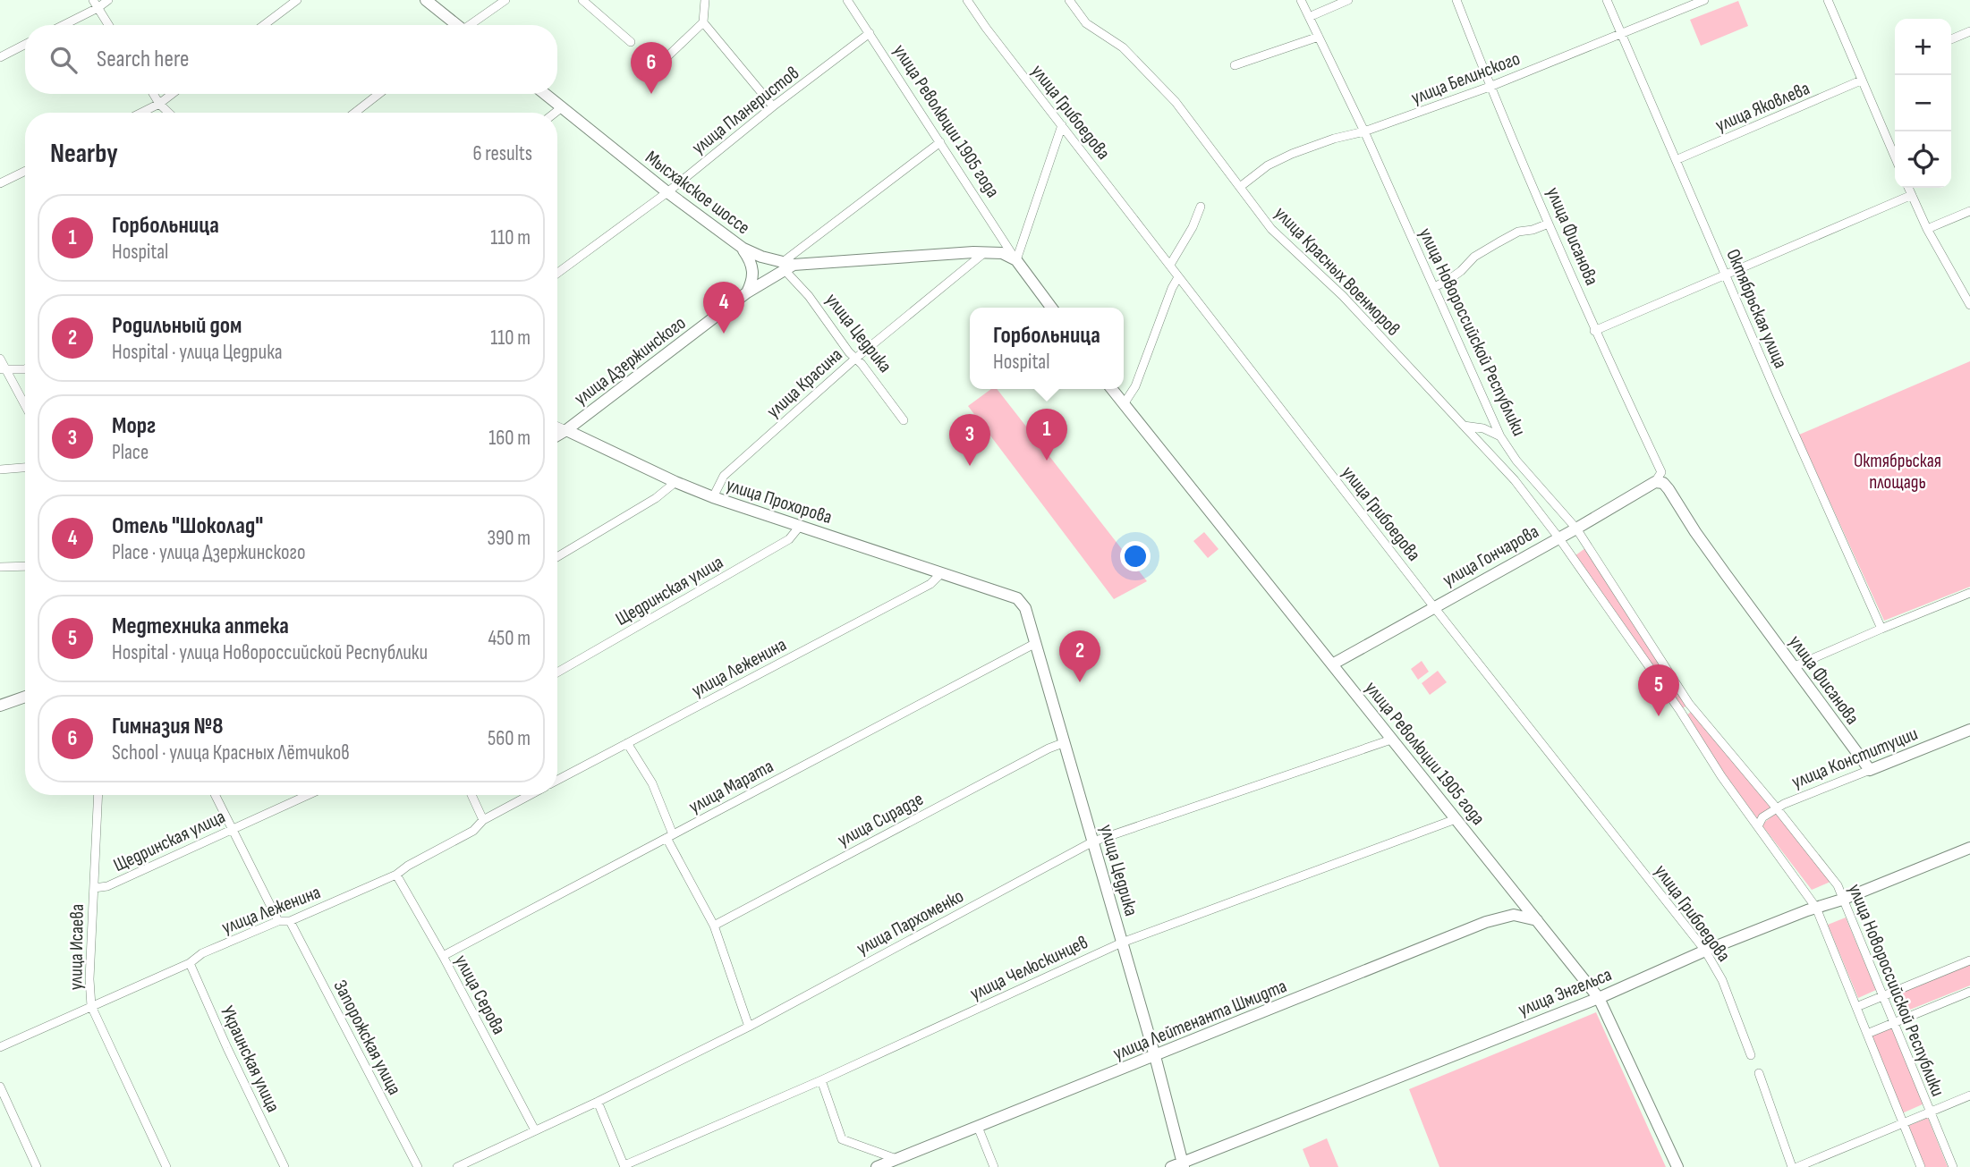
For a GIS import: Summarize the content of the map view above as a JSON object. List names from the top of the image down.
{
  "streets": {
    "street": [
      "улица Белинского",
      "улица Яковлева",
      "улица Планеристов",
      "улица Грибоедова",
      "улица Революции 1905 года",
      "Мысхакское шоссе",
      "улица Фисанова",
      "улица Красных Военморов",
      "Октябрьская улица",
      "улица Новороссийской Республики",
      "улица Цедрика",
      "улица Дзержинского",
      "улица Красина",
      "улица Прохорова",
      "улица Гончарова",
      "Щедринская улица",
      "улица Леженина",
      "улица Конституции",
      "улица Марата",
      "улица Сирадзе",
      "улица Пархоменко",
      "улица Исаева",
      "улица Челюскинцев",
      "улица Энгельса",
      "улица Серова",
      "улица Лейтенанта Шмидта",
      "Запорожская улица",
      "Украинская улица"
    ]
  },
  "crossings": [
    ["улица Белинского", "улица Фисанова"],
    ["улица Белинского", "улица Красных Военморов"],
    ["улица Белинского", "Октябрьская улица"],
    ["улица Белинского", "улица Новороссийской Республики"],
    ["улица Яковлева", "Октябрьская улица"],
    ["улица Планеристов", "улица Революции 1905 года"],
    ["улица Планеристов", "Мысхакское шоссе"],
    ["улица Грибоедова", "улица Гончарова"],
    ["улица Грибоедова", "улица Энгельса"],
    ["улица Революции 1905 года", "Мысхакское шоссе"],
    ["улица Революции 1905 года", "улица Дзержинского"],
    ["улица Революции 1905 года", "улица Гончарова"],
    ["улица Революции 1905 года", "улица Пархоменко"],
    ["улица Революции 1905 года", "улица Челюскинцев"],
    ["улица Революции 1905 года", "улица Энгельса"],
    ["улица Революции 1905 года", "улица Лейтенанта Шмидта"],
    ["Мысхакское шоссе", "улица Цедрика"],
    ["Мысхакское шоссе", "улица Дзержинского"],
    ["Мысхакское шоссе", "улица Красина"],
    ["улица Фисанова", "улица Гончарова"],
    ["улица Фисанова", "улица Конституции"],
    ["улица Красных Военморов", "улица Гончарова"],
    ["улица Новороссийской Республики", "улица Гончарова"],
    ["улица Новороссийской Республики", "улица Конституции"],
    ["улица Новороссийской Республики", "улица Энгельса"],
    ["улица Цедрика", "улица Дзержинского"],
    ["улица Цедрика", "улица Красина"],
    ["улица Цедрика", "улица Прохорова"],
    ["улица Цедрика", "улица Марата"],
    ["улица Цедрика", "улица Сирадзе"],
    ["улица Цедрика", "улица Пархоменко"],
    ["улица Цедрика", "улица Челюскинцев"],
    ["улица Цедрика", "улица Энгельса"],
    ["улица Цедрика", "улица Лейтенанта Шмидта"],
    ["улица Дзержинского", "улица Прохорова"],
    ["улица Красина", "улица Прохорова"],
    ["улица Прохорова", "Щедринская улица"],
    ["улица Прохорова", "улица Леженина"],
    ["Щедринская улица", "улица Исаева"],
    ["улица Леженина", "улица Исаева"],
    ["улица Леженина", "улица Серова"],
    ["улица Леженина", "Запорожская улица"],
    ["улица Леженина", "Украинская улица"],
    ["улица Марата", "улица Серова"],
    ["улица Пархоменко", "улица Серова"]
  ],
  "parks": ["Октябрьская площадь"],
  "page": {
    "map_buttons": ["+", "−"],
    "search": "Search here",
    "pins": [
      "6",
      "4",
      "1",
      "3",
      "2",
      "5"
    ],
    "heading": ["Nearby", "6 results"],
    "list": [
      {
        "mark": "1",
        "name": "Горбольница",
        "note": "Hospital",
        "value": "110 m"
      },
      {
        "mark": "2",
        "name": "Родильный дом",
        "note": "Hospital · улица Цедрика",
        "value": "110 m"
      },
      {
        "mark": "3",
        "name": "Морг",
        "note": "Place",
        "value": "160 m"
      },
      {
        "mark": "4",
        "name": "Отель \"Шоколад\"",
        "note": "Place · улица Дзержинского",
        "value": "390 m"
      },
      {
        "mark": "5",
        "name": "Медтехника аптека",
        "note": "Hospital · улица Новороссийской Республики",
        "value": "450 m"
      },
      {
        "mark": "6",
        "name": "Гимназия №8",
        "note": "School · улица Красных Лётчиков",
        "value": "560 m"
      }
    ],
    "popup": ["Горбольница", "Hospital"]
  }
}
